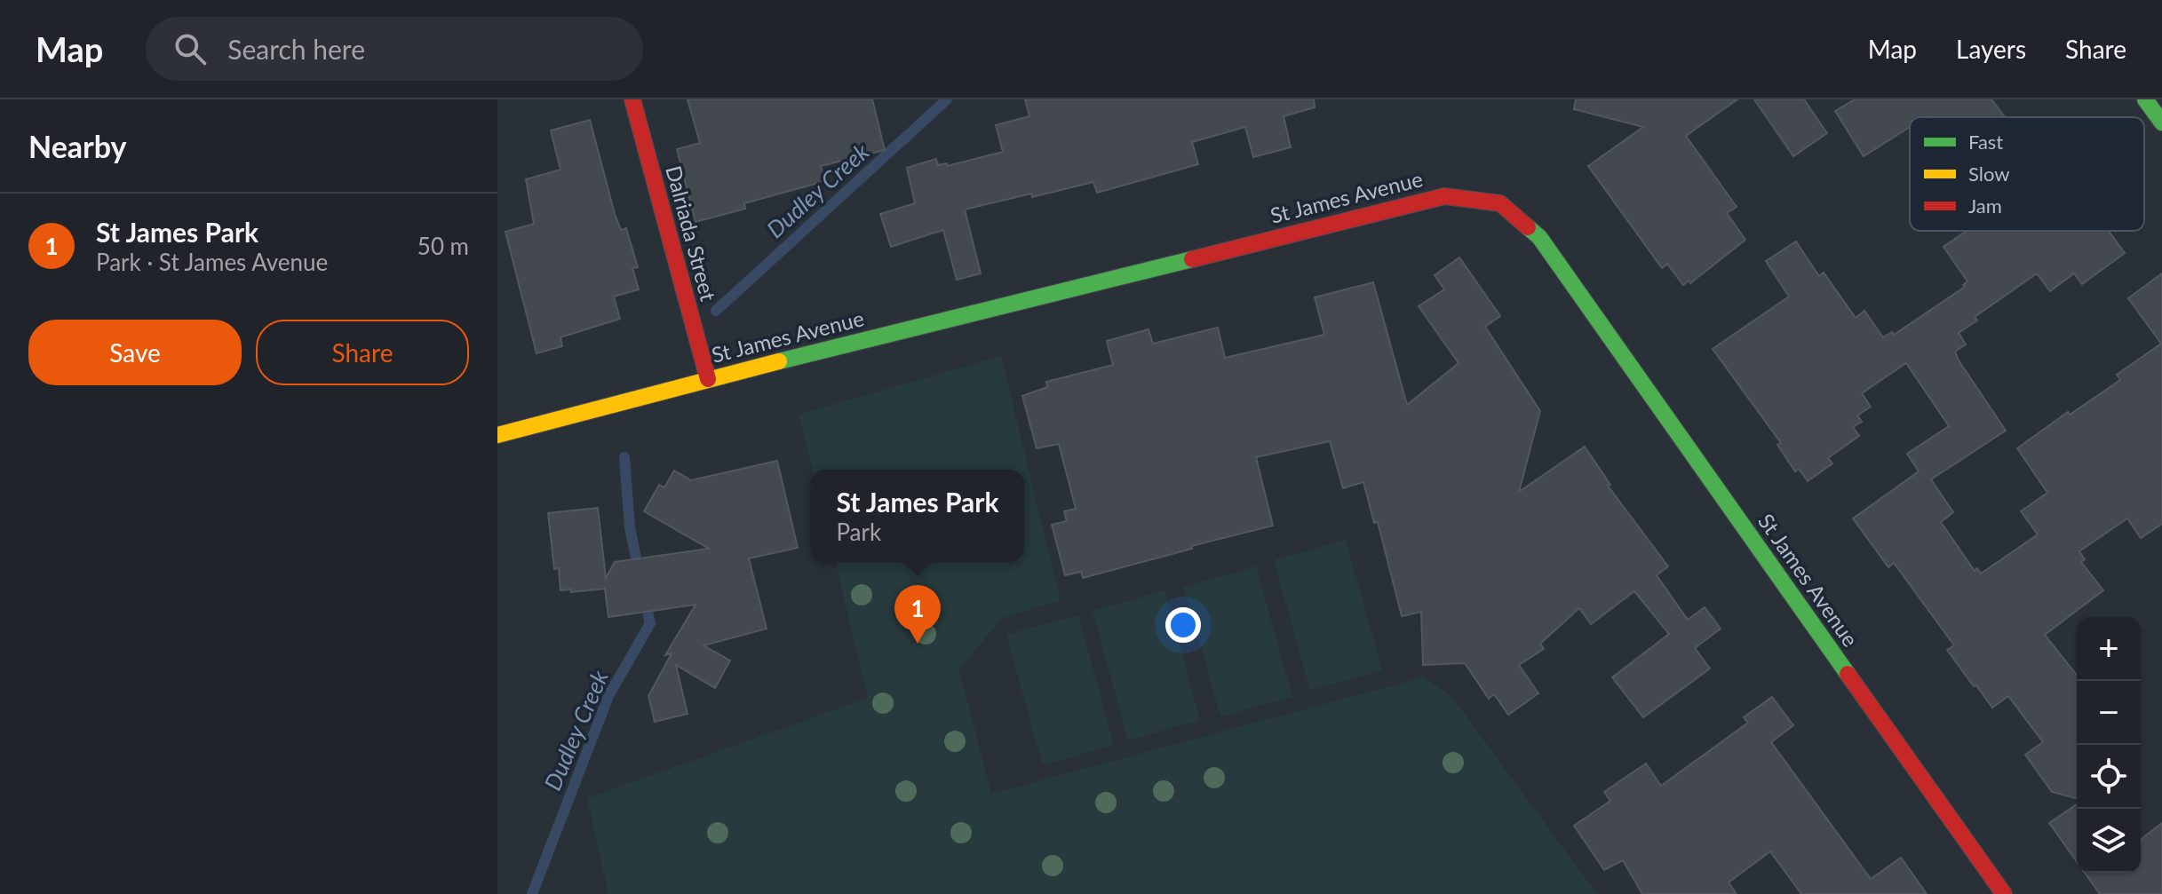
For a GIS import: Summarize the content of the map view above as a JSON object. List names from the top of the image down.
{
  "streets": {
    "street": ["St James Avenue", "Dalriada Street"]
  },
  "crossings": [
    ["St James Avenue", "Dalriada Street"]
  ],
  "water": ["Dudley Creek"],
  "legend": ["Fast", "Slow", "Jam"],
  "page": {
    "header": "Map",
    "search": "Search here",
    "nav": ["Map", "Layers", "Share"],
    "heading": "Nearby",
    "list": [
      {
        "mark": "1",
        "name": "St James Park",
        "note": "Park · St James Avenue",
        "value": "50 m"
      }
    ],
    "buttons": ["Save", "Share"],
    "popup": ["St James Park", "Park"],
    "pins": "1",
    "map_buttons": ["+", "−"]
  }
}
